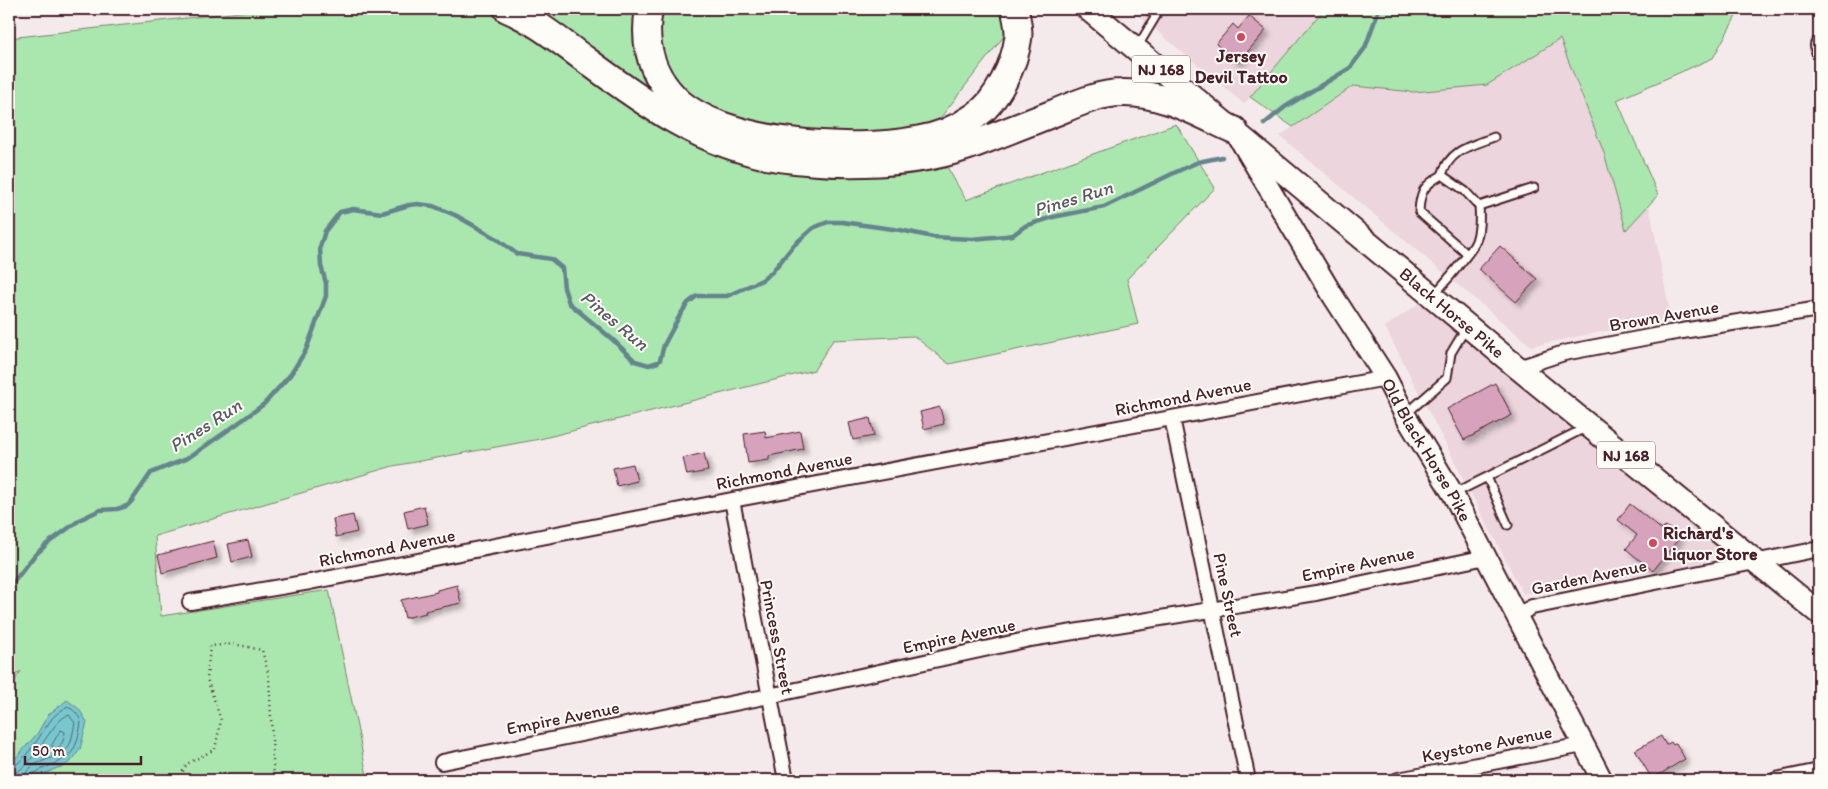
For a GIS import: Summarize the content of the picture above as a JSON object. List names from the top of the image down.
{
  "streets": {
    "main road": ["NJ 168", "Black Horse Pike"],
    "street": [
      "Brown Avenue",
      "Richmond Avenue",
      "Old Black Horse Pike",
      "Empire Avenue",
      "Garden Avenue",
      "Pine Street",
      "Princess Street",
      "Keystone Avenue"
    ]
  },
  "crossings": [
    ["Black Horse Pike", "Brown Avenue"],
    ["Black Horse Pike", "Old Black Horse Pike"],
    ["Black Horse Pike", "Garden Avenue"],
    ["Richmond Avenue", "Old Black Horse Pike"],
    ["Richmond Avenue", "Pine Street"],
    ["Richmond Avenue", "Princess Street"],
    ["Old Black Horse Pike", "Empire Avenue"],
    ["Old Black Horse Pike", "Garden Avenue"],
    ["Old Black Horse Pike", "Keystone Avenue"],
    ["Empire Avenue", "Pine Street"],
    ["Empire Avenue", "Princess Street"]
  ],
  "water": ["Pines Run"],
  "places": ["Jersey Devil Tattoo", "Richard's Liquor Store"],
  "scale_bar": "50 m"
}
